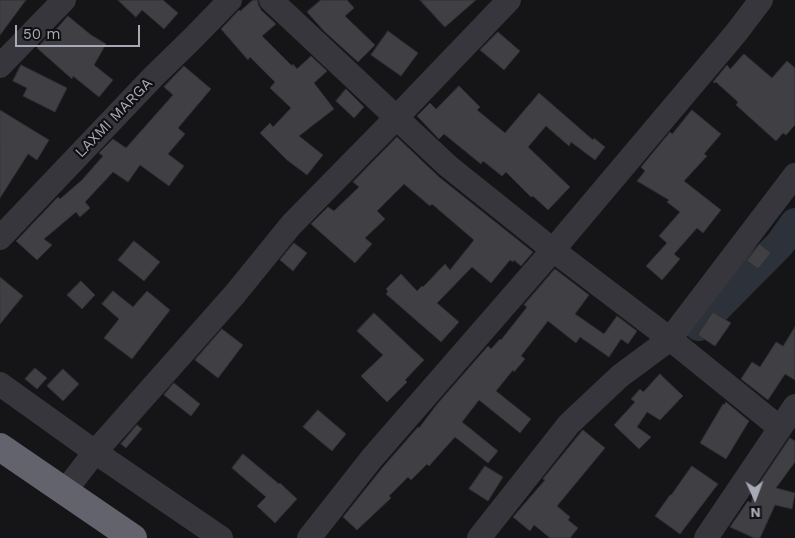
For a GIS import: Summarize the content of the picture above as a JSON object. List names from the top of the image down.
{
  "streets": {
    "street": ["LAXMI MARGA"]
  },
  "scale_bar": "50 m",
  "north": "bottom"
}
